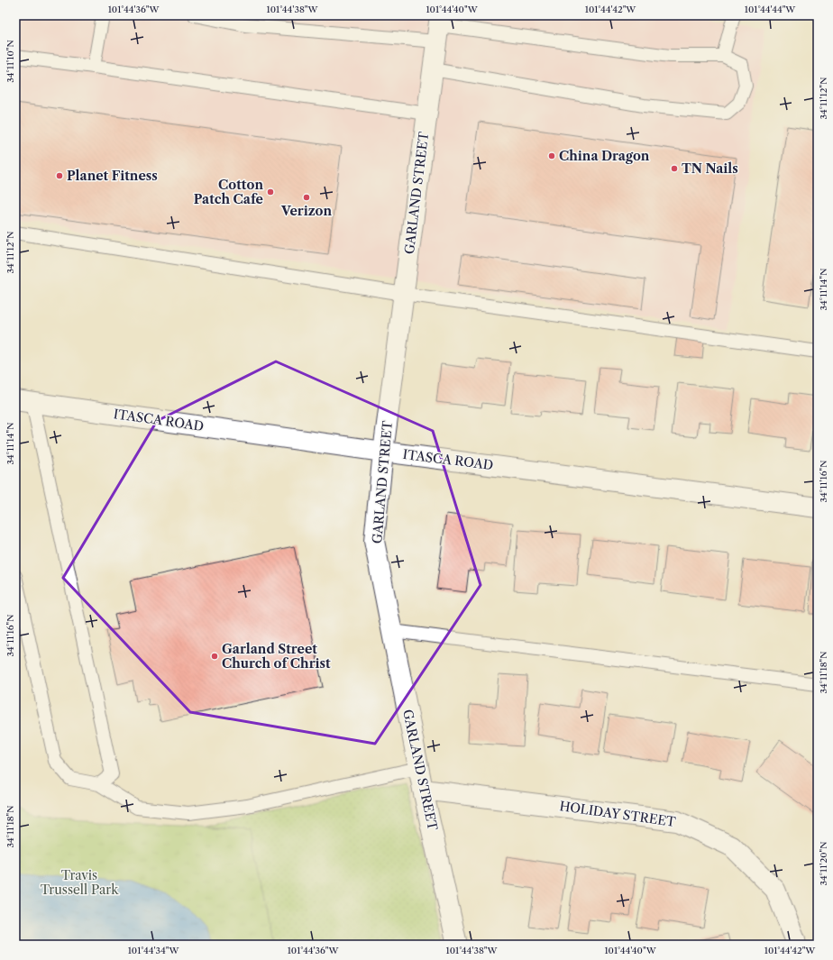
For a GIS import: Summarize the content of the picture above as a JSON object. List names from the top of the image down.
{
  "streets": {
    "street": ["GARLAND STREET", "ITASCA ROAD", "HOLIDAY STREET"]
  },
  "crossings": [
    ["GARLAND STREET", "ITASCA ROAD"],
    ["GARLAND STREET", "HOLIDAY STREET"]
  ],
  "parks": ["Travis Trussell Park"],
  "places": [
    "China Dragon",
    "TN Nails",
    "Planet Fitness",
    "Cotton Patch Cafe",
    "Verizon",
    "Garland Street Church of Christ"
  ],
  "coordinates": [
    "101°44'36\"W",
    "101°44'38\"W",
    "101°44'40\"W",
    "101°44'42\"W",
    "101°44'44\"W",
    "34°11'10\"N",
    "34°11'12\"N",
    "34°11'14\"N",
    "34°11'16\"N",
    "34°11'18\"N",
    "34°11'20\"N",
    "101°44'34\"W"
  ]
}
